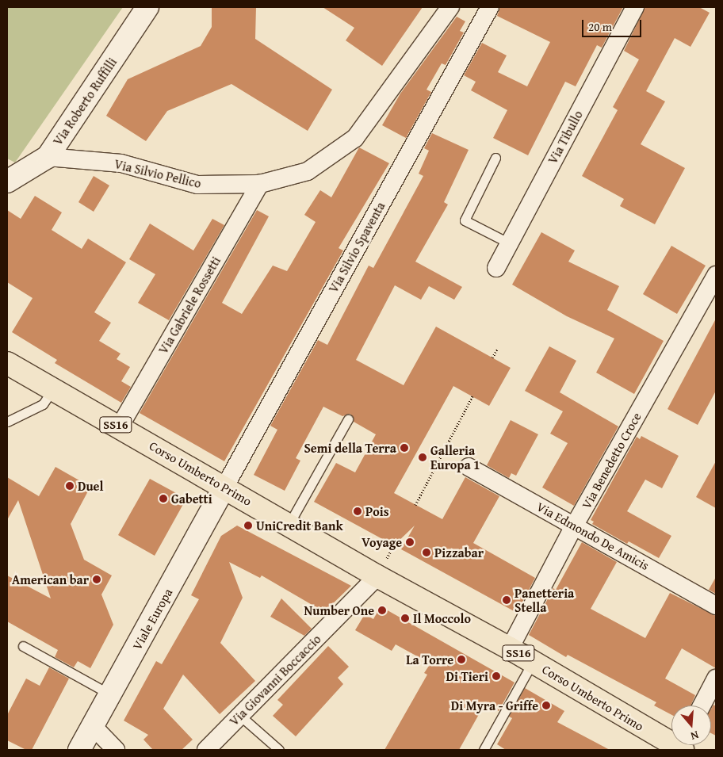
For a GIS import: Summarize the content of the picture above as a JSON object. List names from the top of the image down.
{
  "streets": {
    "main road": ["SS16", "Corso Umberto Primo"],
    "street": [
      "Via Roberto Ruffilli",
      "Via Tibullo",
      "Via Silvio Pellico",
      "Via Silvio Spaventa",
      "Via Gabriele Rossetti",
      "Via Benedetto Croce",
      "Via Edmondo De Amicis",
      "Viale Europa",
      "Via Giovanni Boccaccio"
    ]
  },
  "crossings": [
    ["Via Roberto Ruffilli", "Via Silvio Pellico"],
    ["Via Silvio Pellico", "Via Gabriele Rossetti"],
    ["Via Silvio Spaventa", "Corso Umberto Primo"],
    ["Via Silvio Spaventa", "Viale Europa"],
    ["Via Gabriele Rossetti", "Corso Umberto Primo"],
    ["Via Benedetto Croce", "Corso Umberto Primo"],
    ["Via Benedetto Croce", "Via Edmondo De Amicis"],
    ["Corso Umberto Primo", "Viale Europa"],
    ["Corso Umberto Primo", "Via Giovanni Boccaccio"]
  ],
  "places": [
    "Semi della Terra",
    "Galleria Europa 1",
    "Duel",
    "Gabetti",
    "Pois",
    "UniCredit Bank",
    "Voyage",
    "Pizzabar",
    "American bar",
    "Panetteria Stella",
    "Number One",
    "Il Moccolo",
    "La Torre",
    "Di Tieri",
    "Di Myra - Griffe"
  ],
  "scale_bar": "20 m",
  "north": "bottom"
}
